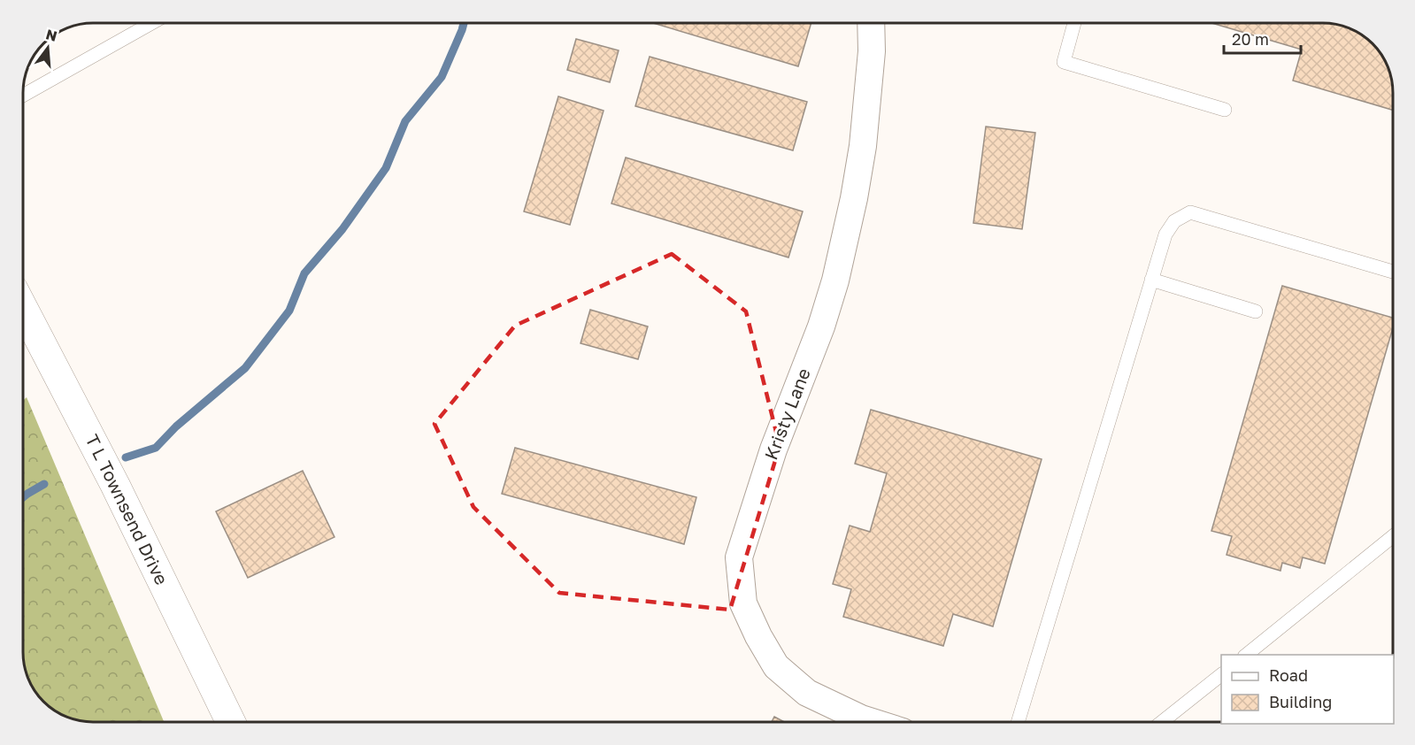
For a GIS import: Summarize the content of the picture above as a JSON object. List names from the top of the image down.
{
  "streets": {
    "street": ["Kristy Lane", "T L Townsend Drive"]
  },
  "legend": ["Road", "Building"],
  "scale_bar": "20 m",
  "north": "top"
}
